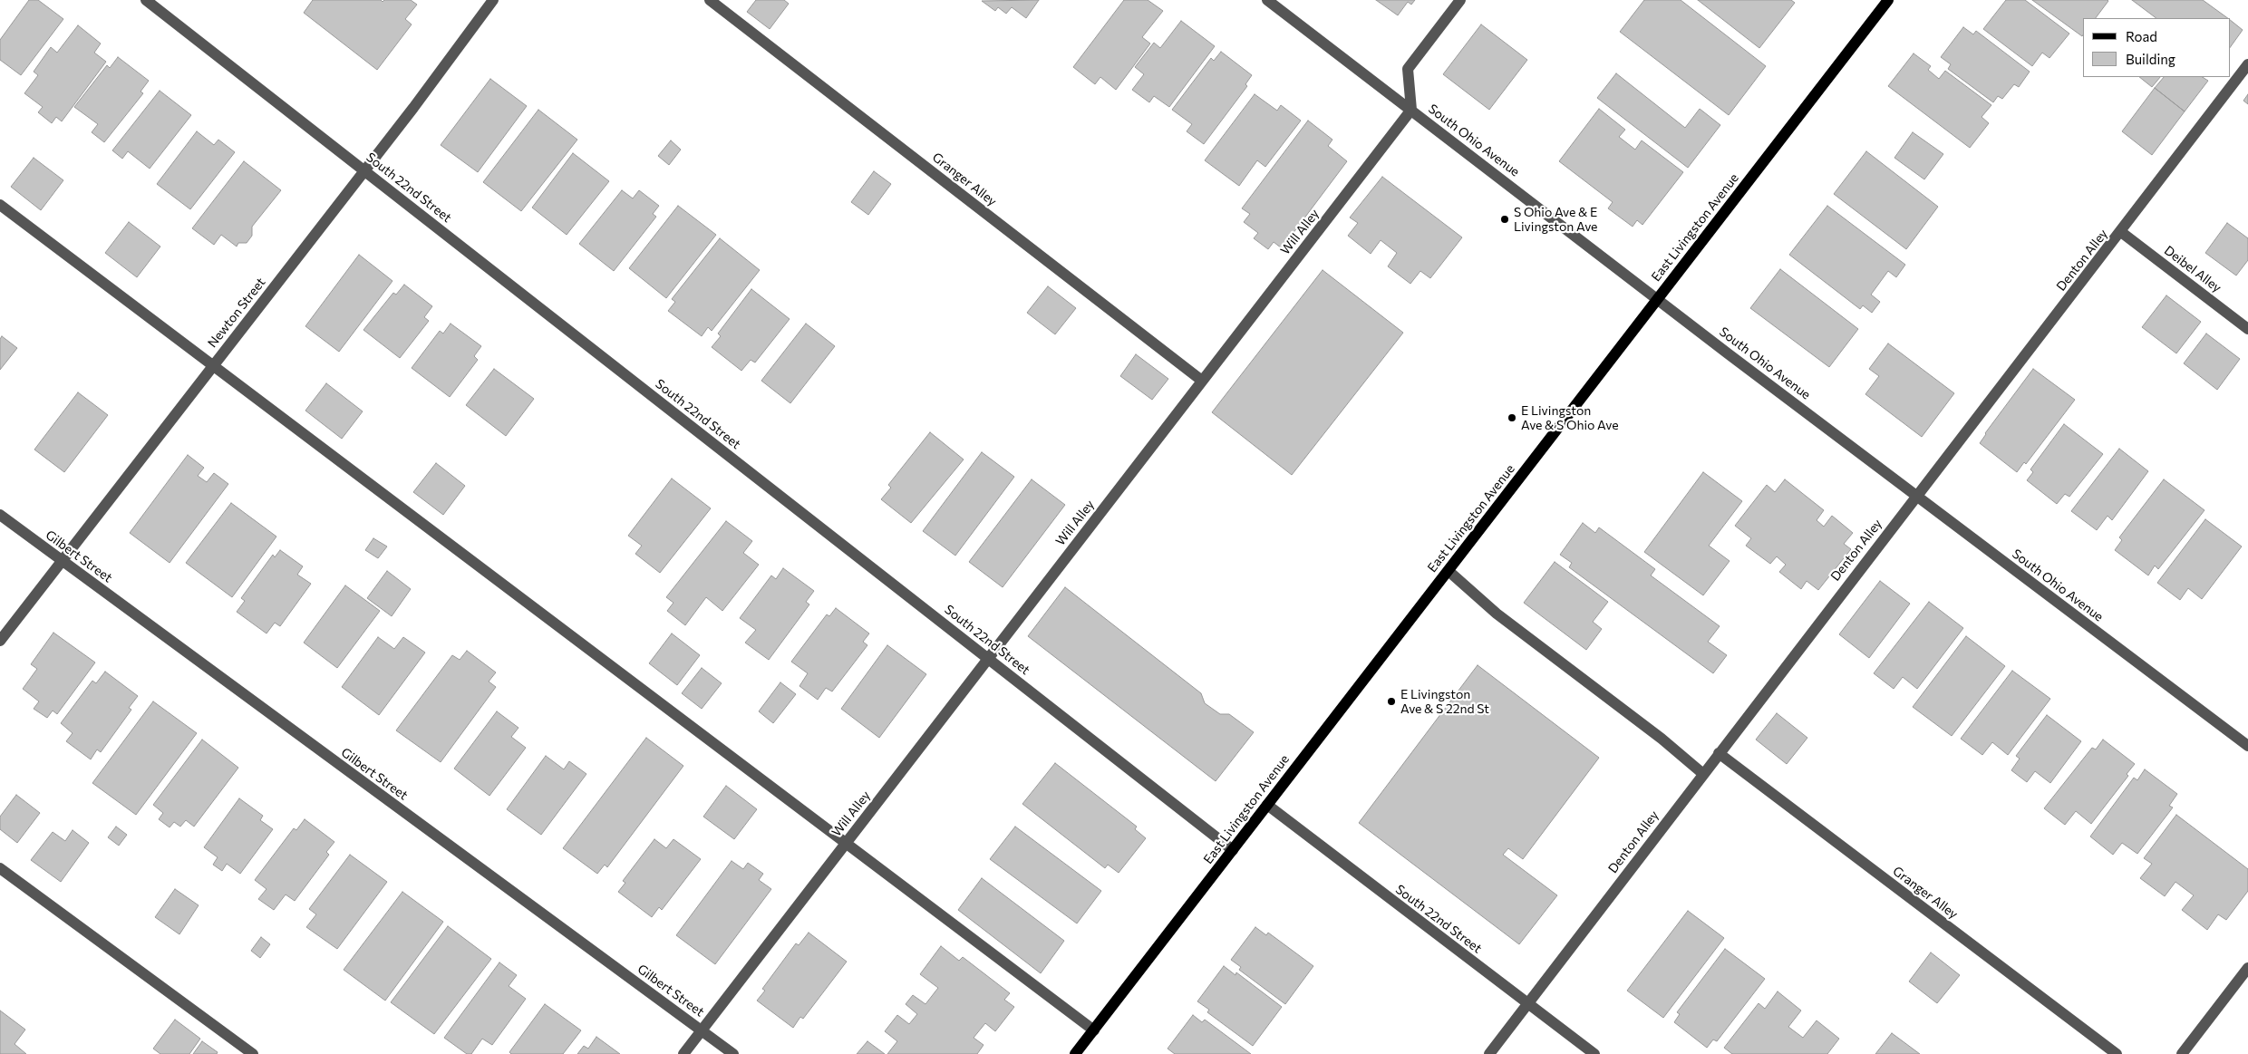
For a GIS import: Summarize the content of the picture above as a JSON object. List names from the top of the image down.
{
  "streets": {
    "main road": ["East Livingston Avenue"],
    "street": [
      "South Ohio Avenue",
      "Granger Alley",
      "South 22nd Street",
      "Will Alley",
      "Denton Alley",
      "Deibel Alley",
      "Newton Street",
      "Gilbert Street"
    ]
  },
  "crossings": [
    ["South Ohio Avenue", "East Livingston Avenue"],
    ["South Ohio Avenue", "Will Alley"],
    ["South Ohio Avenue", "Denton Alley"],
    ["Granger Alley", "Will Alley"],
    ["Granger Alley", "Denton Alley"],
    ["South 22nd Street", "East Livingston Avenue"],
    ["South 22nd Street", "Will Alley"],
    ["South 22nd Street", "Denton Alley"],
    ["South 22nd Street", "Newton Street"],
    ["Will Alley", "Gilbert Street"],
    ["Denton Alley", "Deibel Alley"],
    ["Newton Street", "Gilbert Street"]
  ],
  "places": ["S Ohio Ave & E Livingston Ave", "E Livingston Ave & S Ohio Ave", "E Livingston Ave & S 22nd St"],
  "legend": ["Road", "Building"]
}
